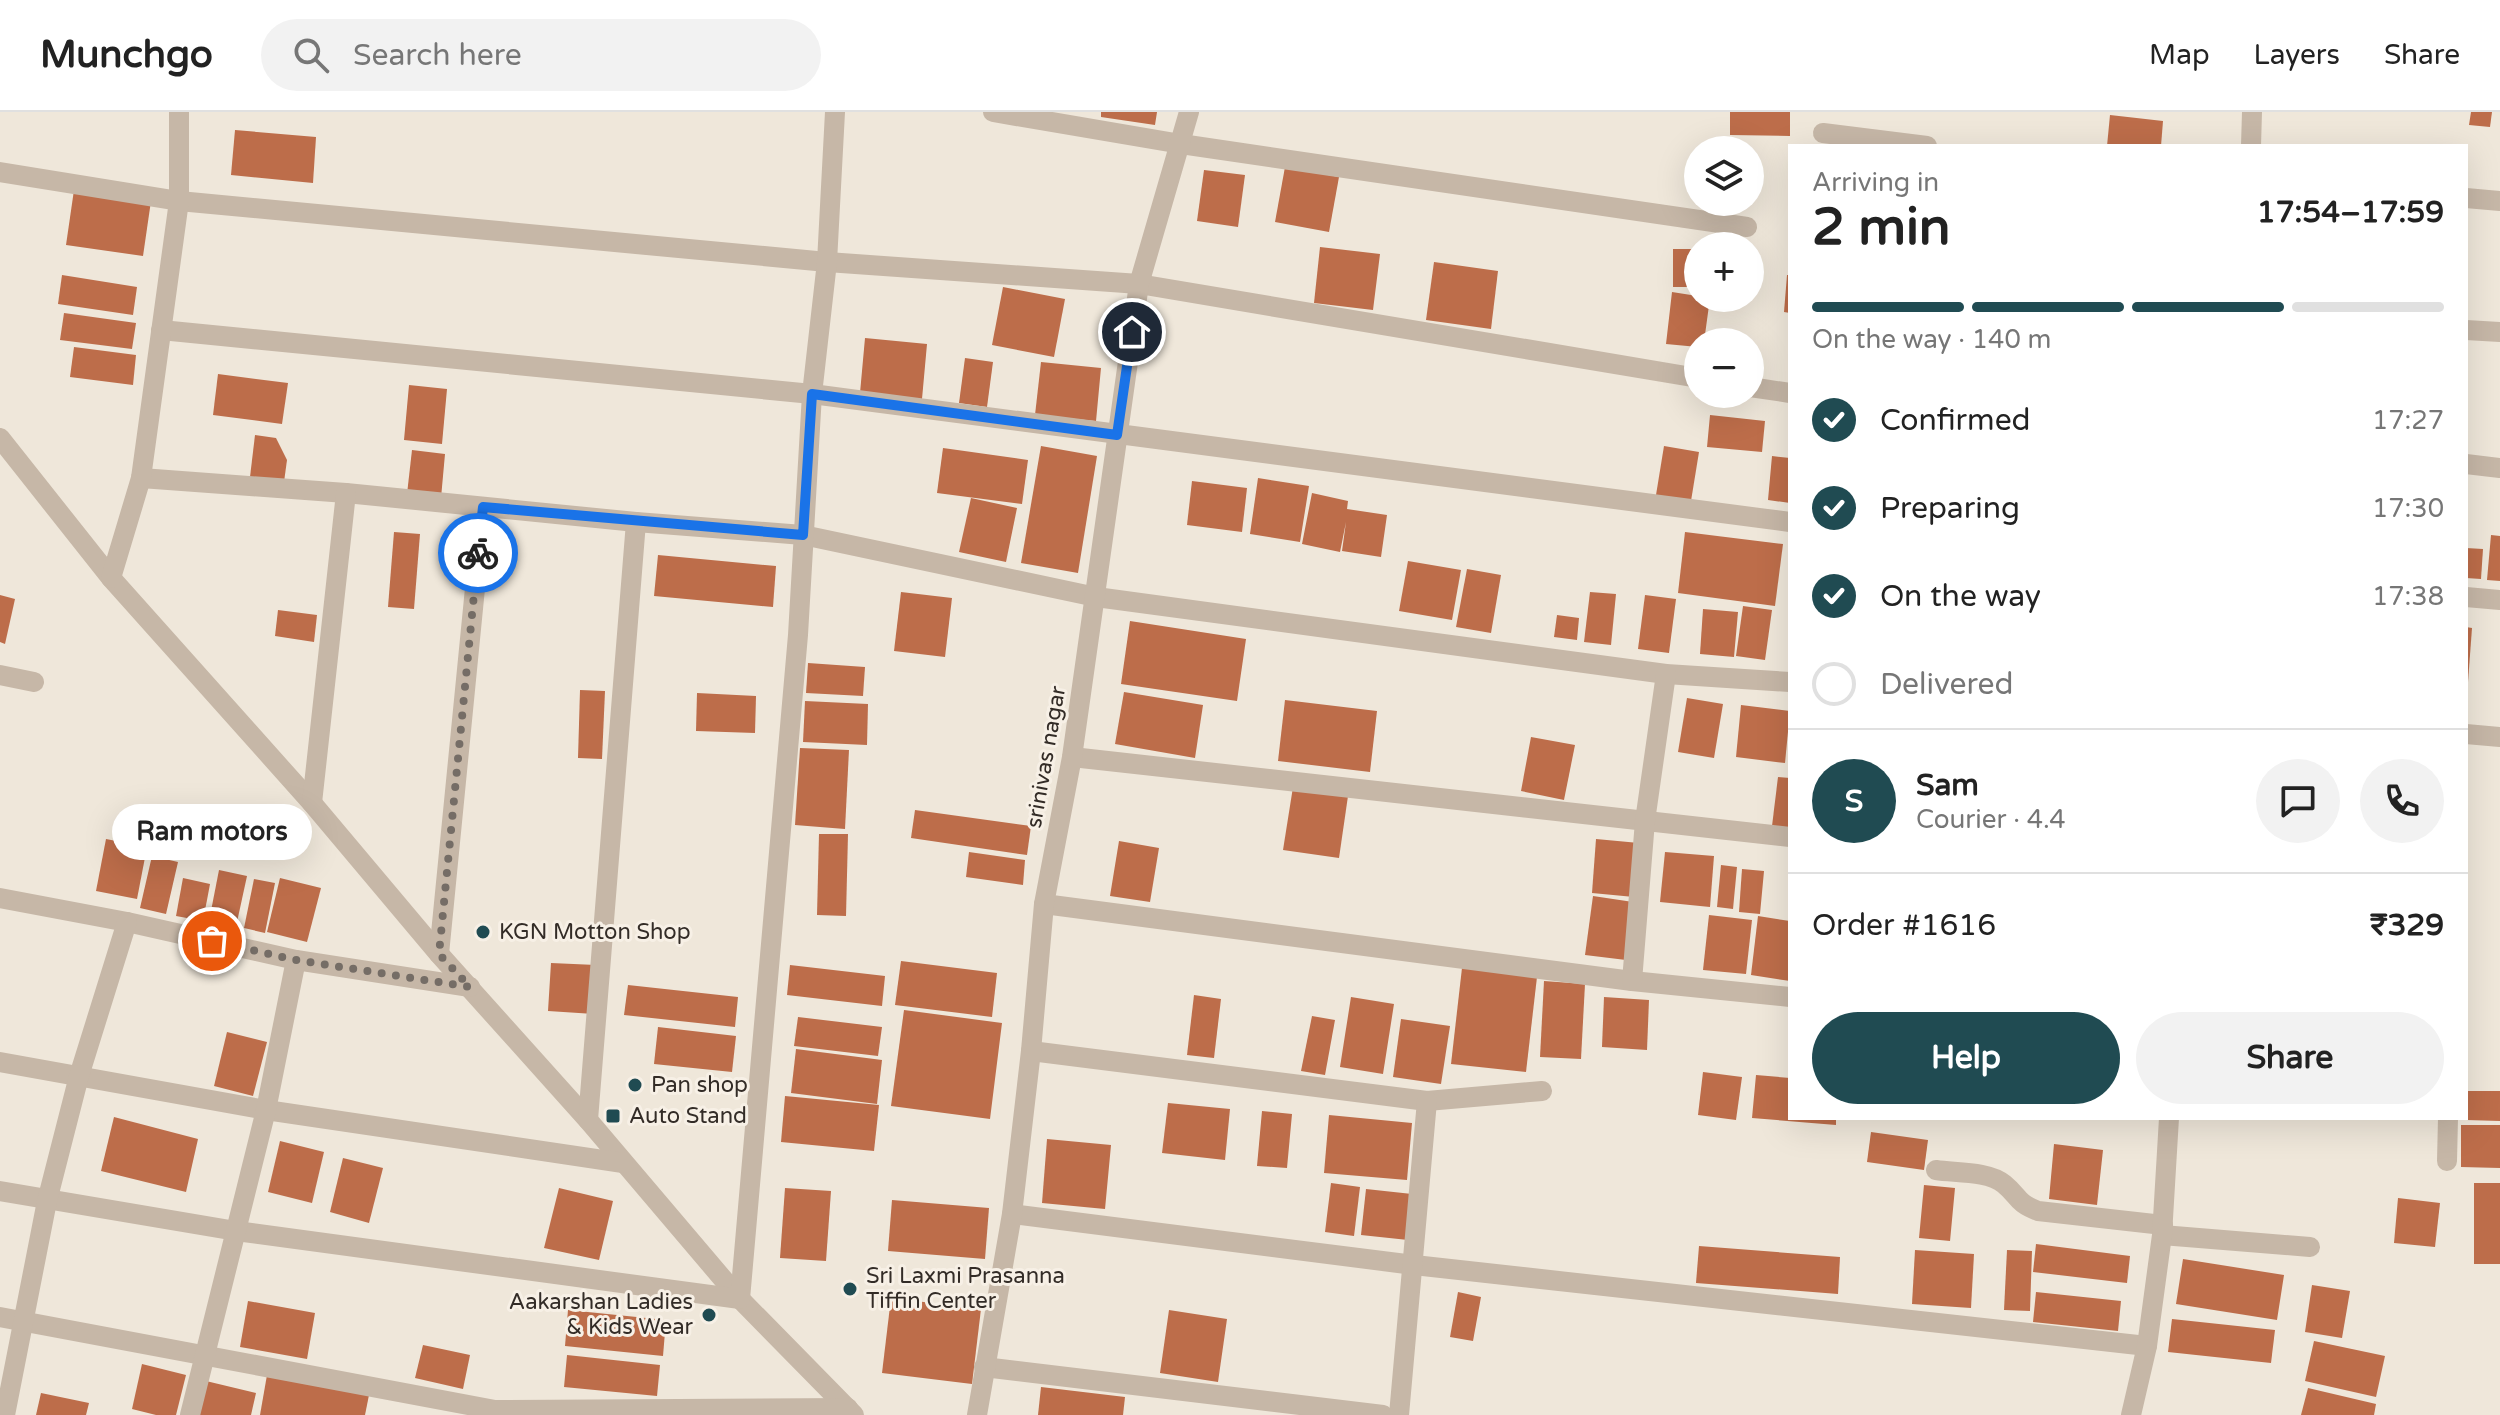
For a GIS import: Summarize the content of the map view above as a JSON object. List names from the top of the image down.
{
  "streets": {
    "street": ["srinivas nagar"]
  },
  "places": {
    "other": [
      "KGN Motton Shop",
      "Ram motors",
      "Pan shop",
      "Sri Laxmi Prasanna Tiffin Center",
      "Aakarshan Ladies & Kids Wear"
    ],
    "transit": ["Auto Stand"]
  },
  "page": {
    "header": "Munchgo",
    "search": "Search here",
    "nav": ["Map", "Layers", "Share"],
    "map_buttons": ["+", "−"],
    "heading": ["2 min", "Arriving in", "17:54–17:59"],
    "panel": [
      "Sam",
      "Courier · 4.4",
      "Order #1616",
      "₹329"
    ],
    "bar": "On the way · 140 m",
    "list": [
      ["Confirmed", "17:27"],
      ["Preparing", "17:30"],
      ["On the way", "17:38"],
      "Delivered"
    ],
    "round": "S",
    "bubble": "Ram motors",
    "buttons": ["Help", "Share"]
  }
}
